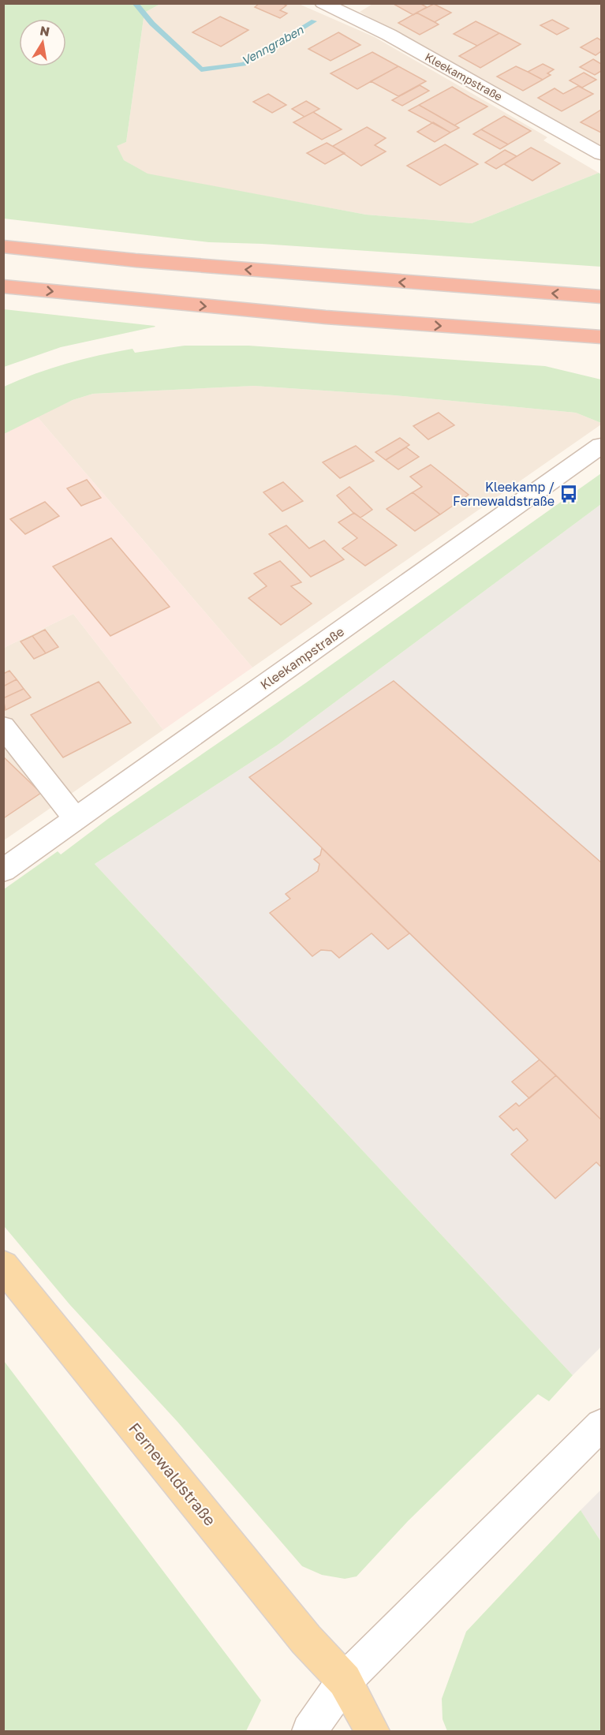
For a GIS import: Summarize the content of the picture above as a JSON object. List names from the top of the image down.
{
  "streets": {
    "main road": ["Fernewaldstraße"],
    "street": ["Kleekampstraße"]
  },
  "water": ["Venngraben"],
  "places": {
    "bus stop": ["Kleekamp / Fernewaldstraße"]
  },
  "north": "top"
}
